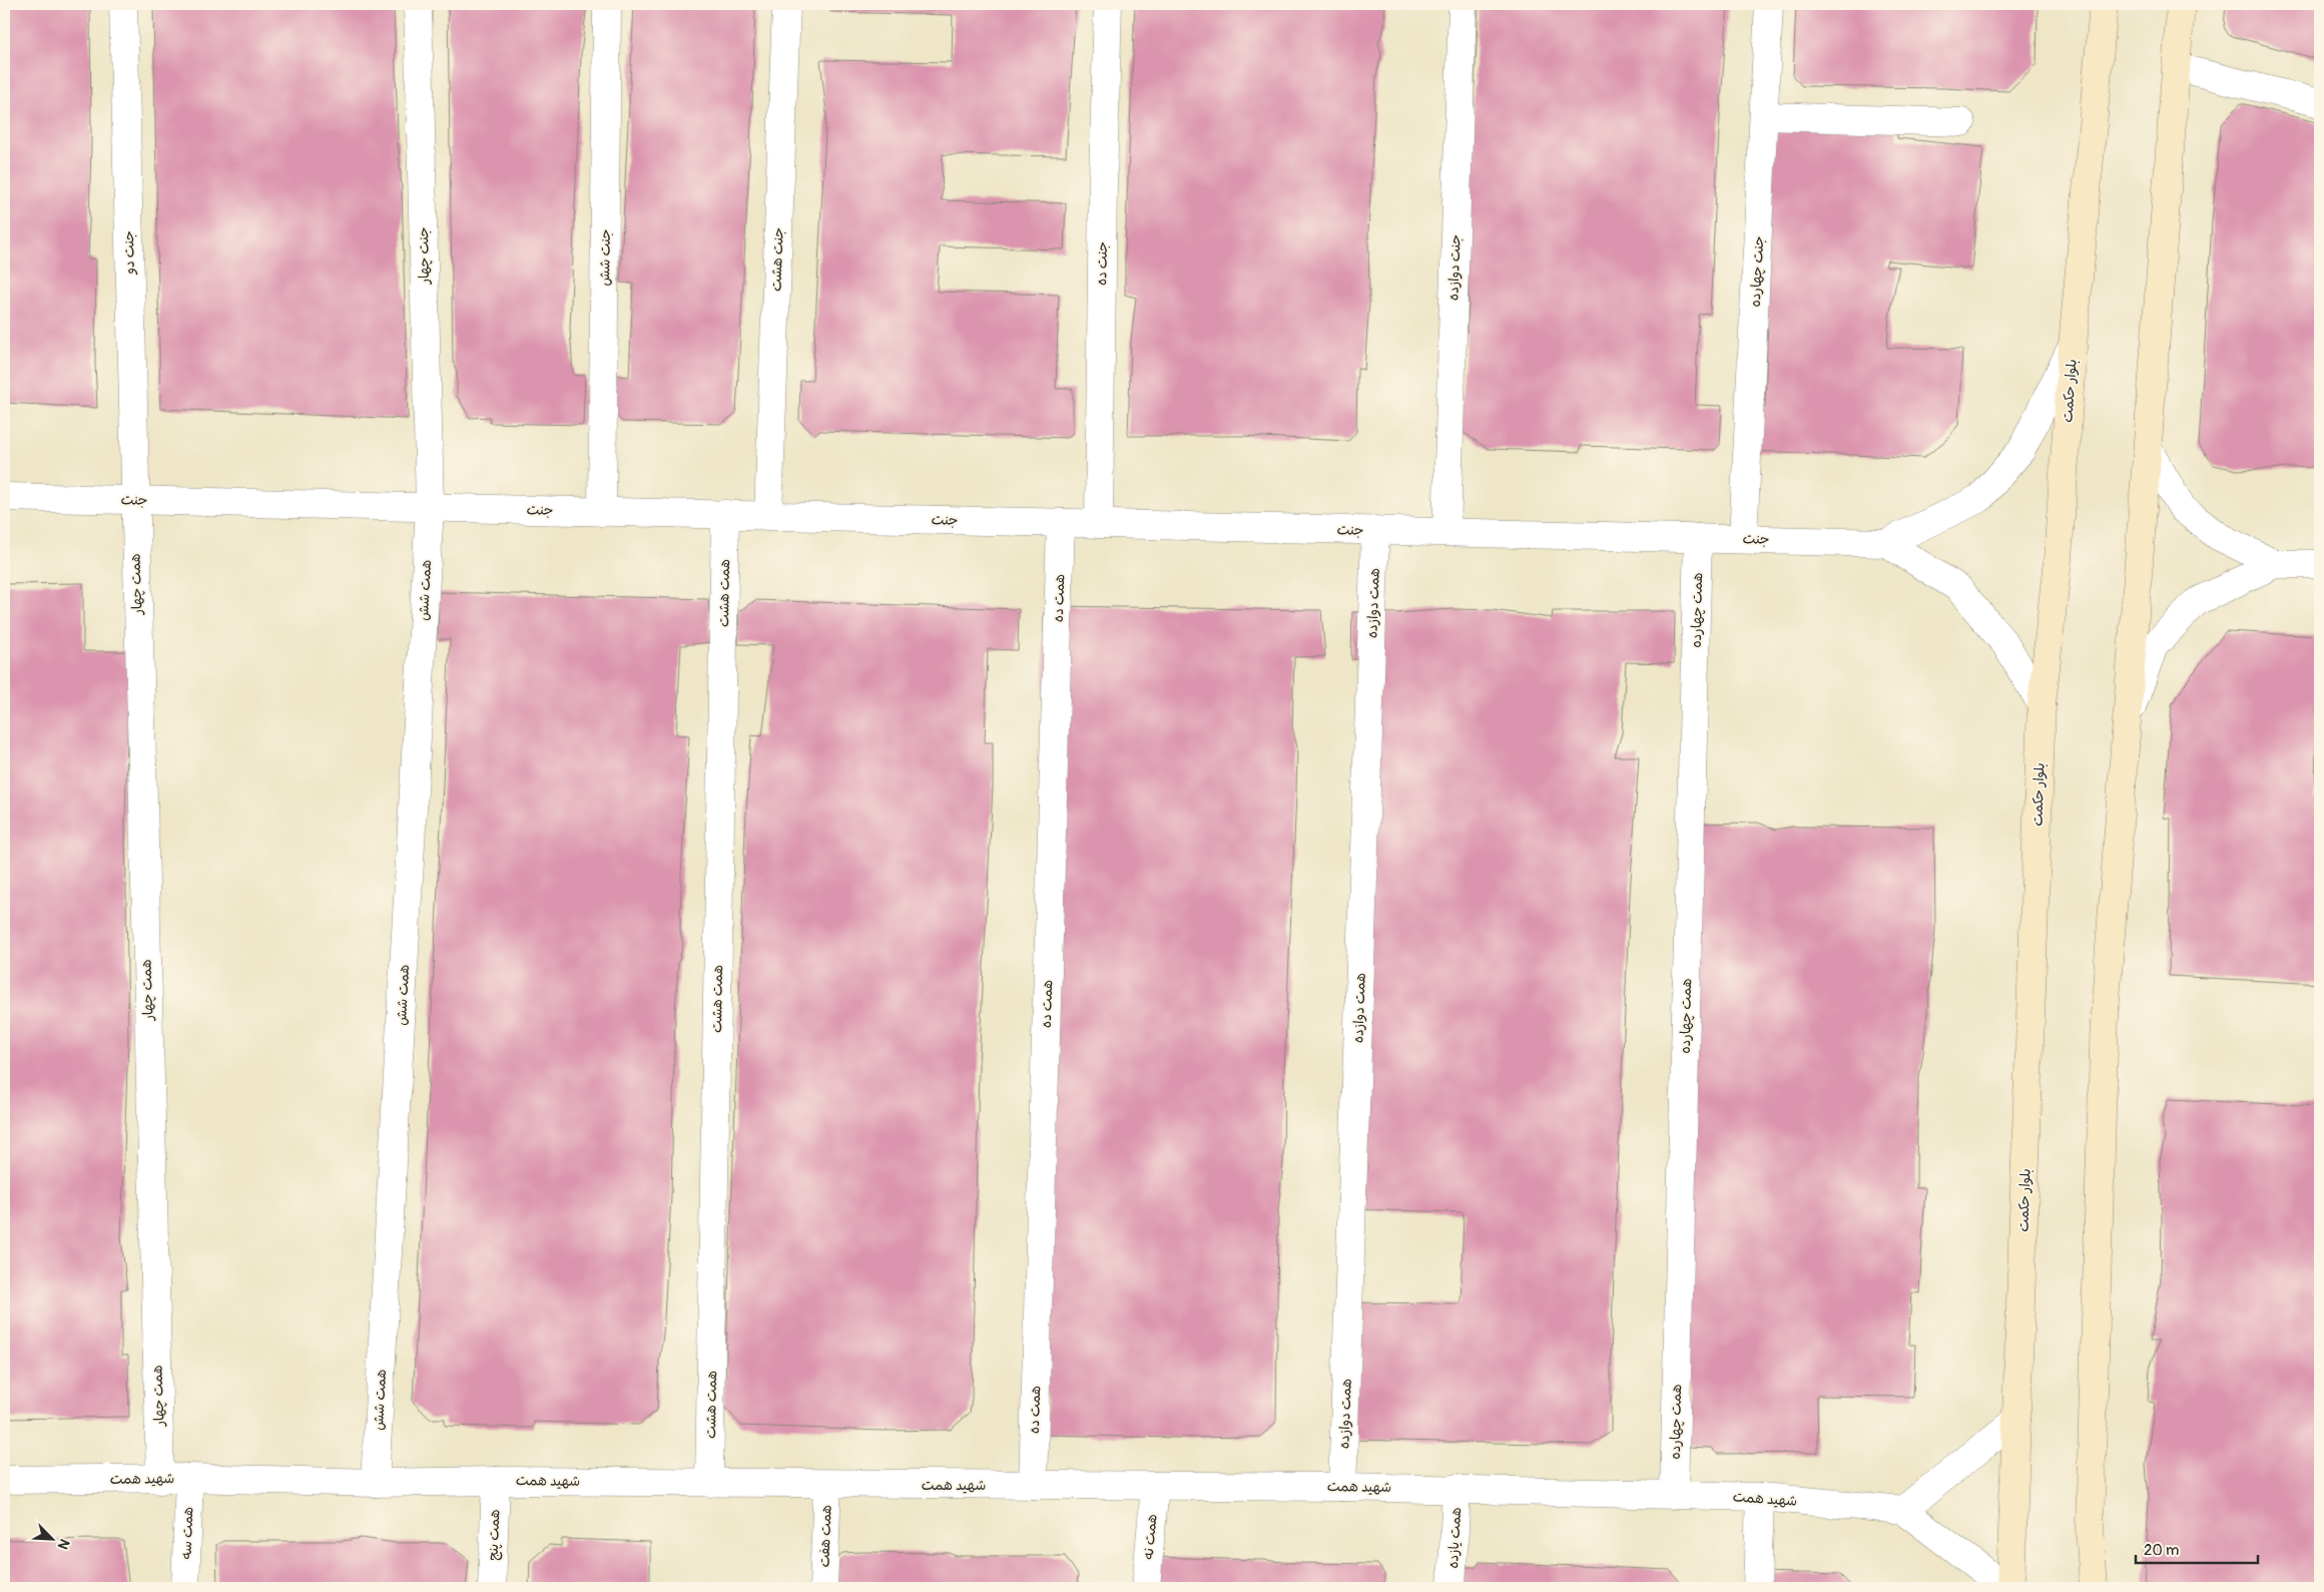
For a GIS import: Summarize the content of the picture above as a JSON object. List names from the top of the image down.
{
  "streets": {
    "street": [
      "جنت دو",
      "جنت چهار",
      "جنت شش",
      "جنت هشت",
      "جنت ده",
      "جنت دوازده",
      "جنت چهارده",
      "بلوار حکمت",
      "جنت",
      "همت چهار",
      "همت شش",
      "همت هشت",
      "همت ده",
      "همت دوازده",
      "همت چهارده",
      "شهید همت",
      "همت سه",
      "همت پنج",
      "همت هفت",
      "همت نه",
      "همت یازده"
    ]
  },
  "crossings": [
    ["جنت دو", "جنت"],
    ["جنت دو", "همت چهار"],
    ["جنت چهار", "جنت"],
    ["جنت چهار", "همت شش"],
    ["جنت شش", "جنت"],
    ["جنت هشت", "جنت"],
    ["جنت ده", "جنت"],
    ["جنت دوازده", "جنت"],
    ["جنت چهارده", "جنت"],
    ["جنت", "همت چهار"],
    ["جنت", "همت شش"],
    ["جنت", "همت هشت"],
    ["جنت", "همت ده"],
    ["جنت", "همت دوازده"],
    ["جنت", "همت چهارده"],
    ["همت چهار", "شهید همت"],
    ["همت شش", "شهید همت"],
    ["همت هشت", "شهید همت"],
    ["همت ده", "شهید همت"],
    ["همت دوازده", "شهید همت"],
    ["همت چهارده", "شهید همت"],
    ["شهید همت", "همت سه"],
    ["شهید همت", "همت پنج"],
    ["شهید همت", "همت هفت"],
    ["شهید همت", "همت نه"],
    ["شهید همت", "همت یازده"]
  ],
  "scale_bar": "20 m",
  "north": "bottom right"
}
